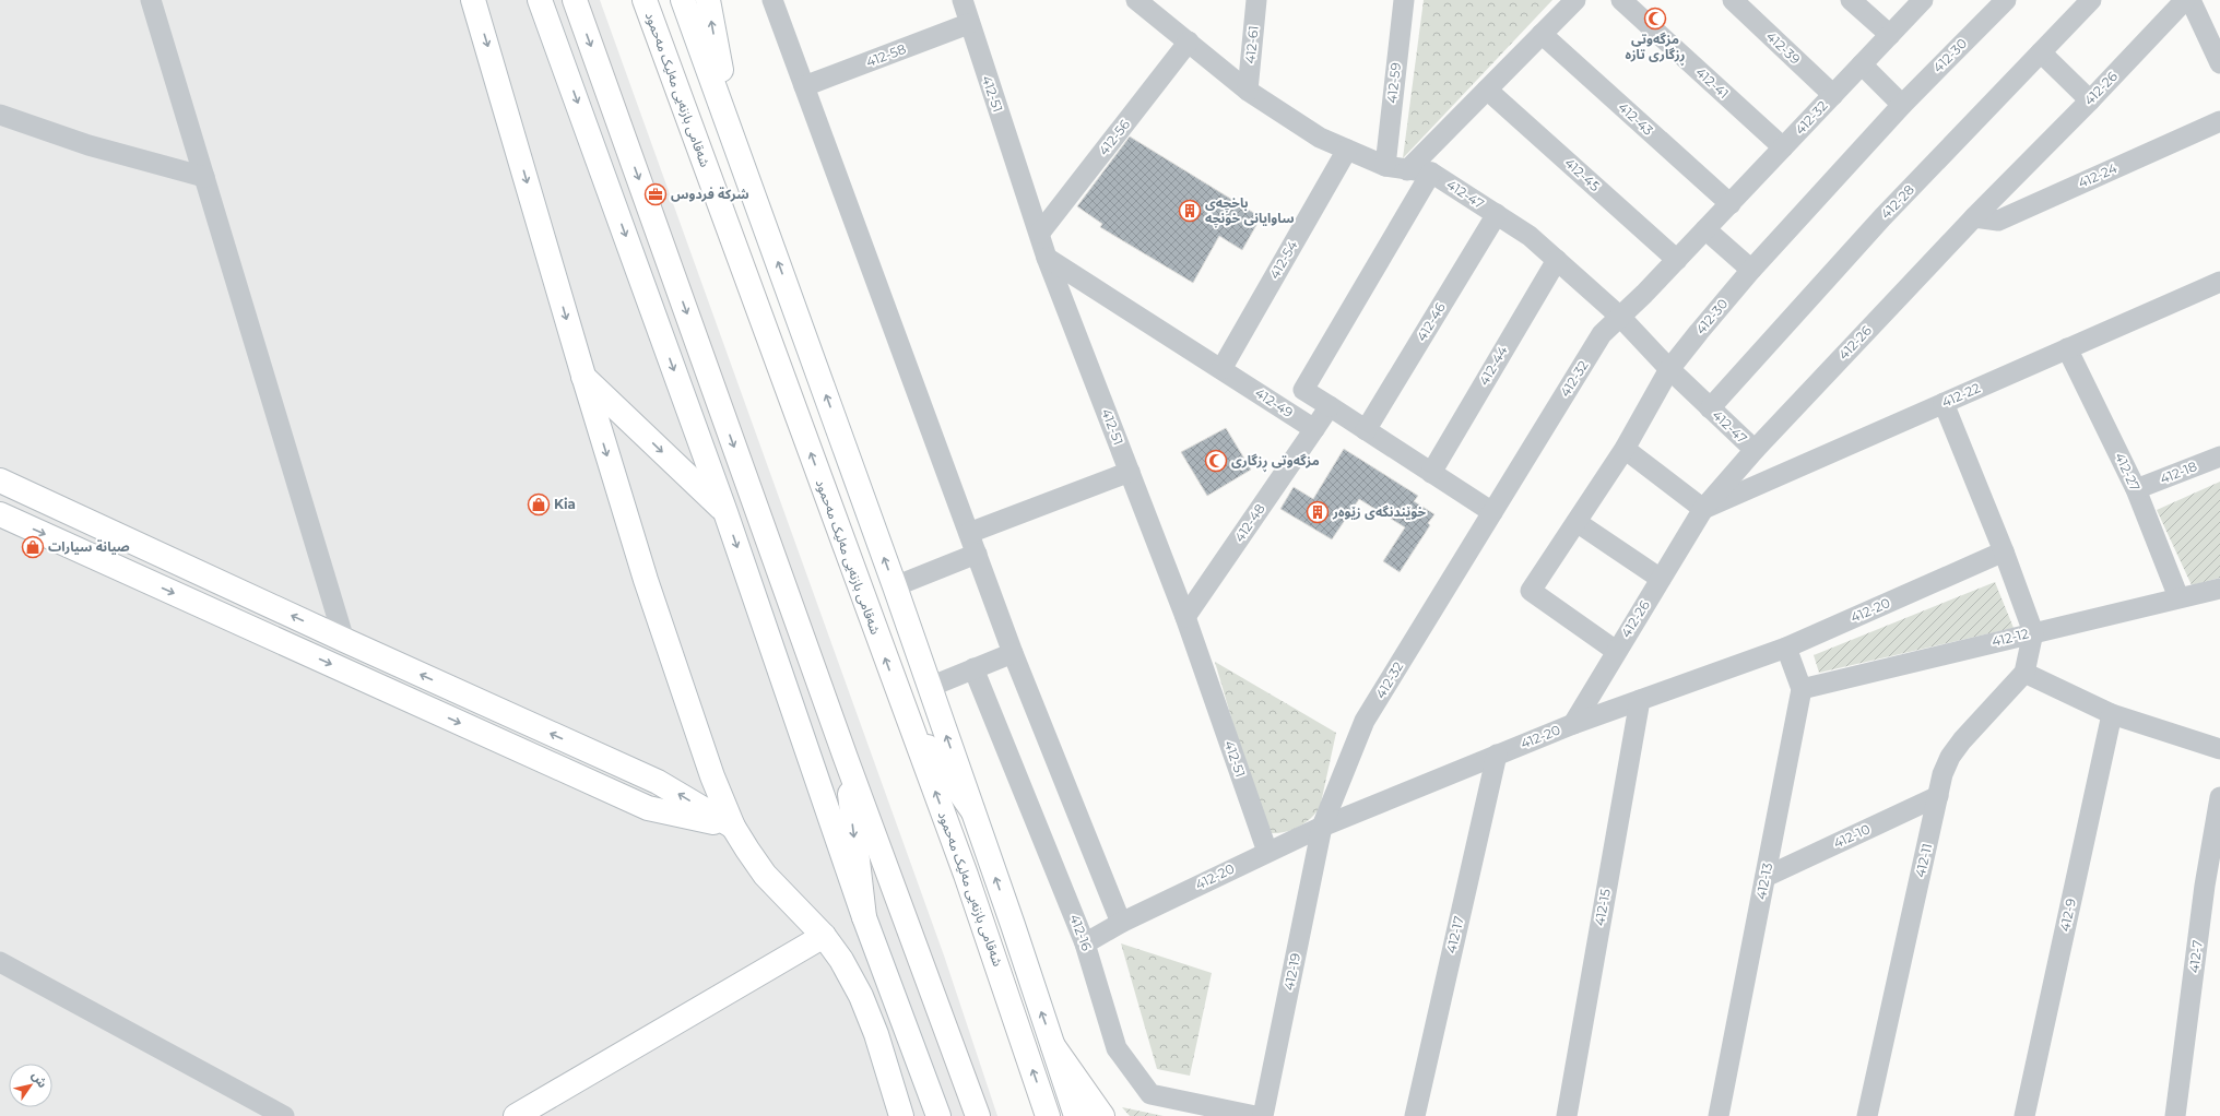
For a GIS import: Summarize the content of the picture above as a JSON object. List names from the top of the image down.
{
  "streets": {
    "main road": ["شەقامی بازنەیی مەلیک مەحمود"],
    "street": [
      "412-61",
      "412-39",
      "412-58",
      "412-30",
      "412-59",
      "412-41",
      "412-26",
      "412-51",
      "412-32",
      "412-43",
      "412-56",
      "412-45",
      "412-24",
      "412-47",
      "412-28",
      "412-54",
      "412-46",
      "412-44",
      "412-22",
      "412-49",
      "412-27",
      "412-18",
      "412-48",
      "412-20",
      "412-12",
      "412-10",
      "412-11",
      "412-13",
      "412-15",
      "412-9",
      "412-16",
      "412-17",
      "412-7",
      "412-19"
    ]
  },
  "crossings": [
    ["412-61", "412-47"],
    ["412-39", "412-32"],
    ["412-58", "412-51"],
    ["412-30", "412-26"],
    ["412-30", "412-47"],
    ["412-59", "412-47"],
    ["412-41", "412-32"],
    ["412-26", "412-24"],
    ["412-26", "412-47"],
    ["412-26", "412-22"],
    ["412-26", "412-20"],
    ["412-51", "412-56"],
    ["412-51", "412-49"],
    ["412-51", "412-48"],
    ["412-51", "412-20"],
    ["412-32", "412-43"],
    ["412-32", "412-45"],
    ["412-32", "412-47"],
    ["412-32", "412-20"],
    ["412-32", "412-19"],
    ["412-56", "412-47"],
    ["412-47", "412-28"],
    ["412-47", "412-54"],
    ["412-47", "412-46"],
    ["412-47", "412-44"],
    ["412-54", "412-49"],
    ["412-22", "412-27"],
    ["412-49", "412-48"],
    ["412-27", "412-18"],
    ["412-27", "412-12"],
    ["412-20", "412-15"],
    ["412-20", "412-16"],
    ["412-20", "412-17"],
    ["412-20", "412-19"],
    ["412-12", "412-11"],
    ["412-12", "412-13"],
    ["412-10", "412-11"],
    ["412-10", "412-13"]
  ],
  "places": {
    "mosque": ["مزگەوتی ڕزگاری تازە", "مزگەوتی ڕزگاری"],
    "office": ["شركة فردوس"],
    "building": ["باخچەی ساوایانی خونچە", "خوێندنگەی زێوەر"],
    "shop": ["Kia", "صيانة سيارات"]
  },
  "north": "top right"
}
